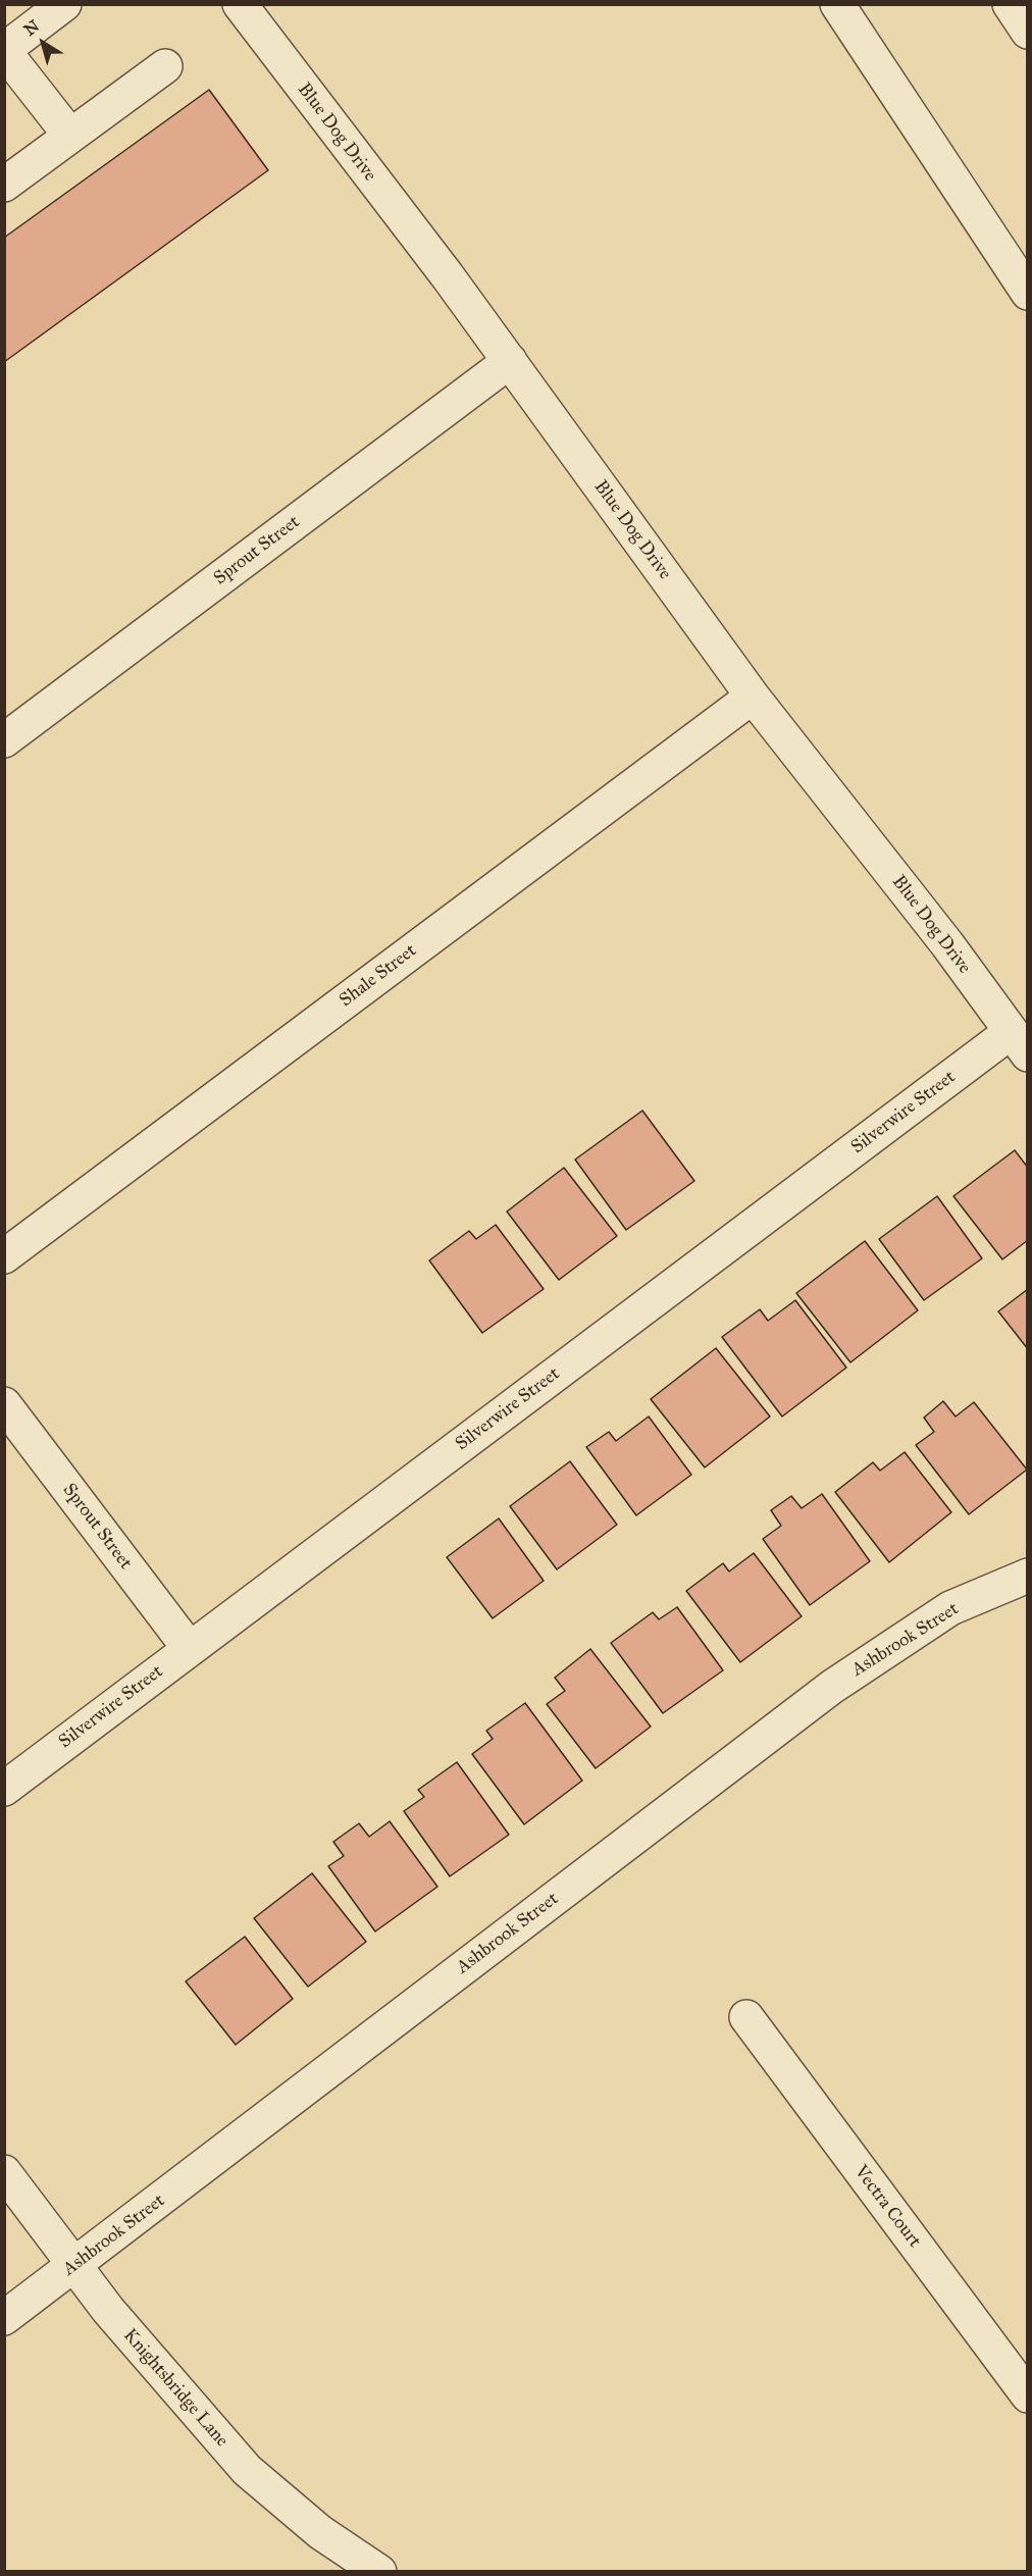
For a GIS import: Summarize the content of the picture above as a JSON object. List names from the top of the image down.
{
  "streets": {
    "street": [
      "Blue Dog Drive",
      "Sprout Street",
      "Shale Street",
      "Silverwire Street",
      "Ashbrook Street",
      "Vectra Court",
      "Knightsbridge Lane"
    ]
  },
  "crossings": [
    ["Blue Dog Drive", "Sprout Street"],
    ["Blue Dog Drive", "Shale Street"],
    ["Blue Dog Drive", "Silverwire Street"],
    ["Sprout Street", "Silverwire Street"],
    ["Ashbrook Street", "Knightsbridge Lane"]
  ],
  "north": "top left"
}
